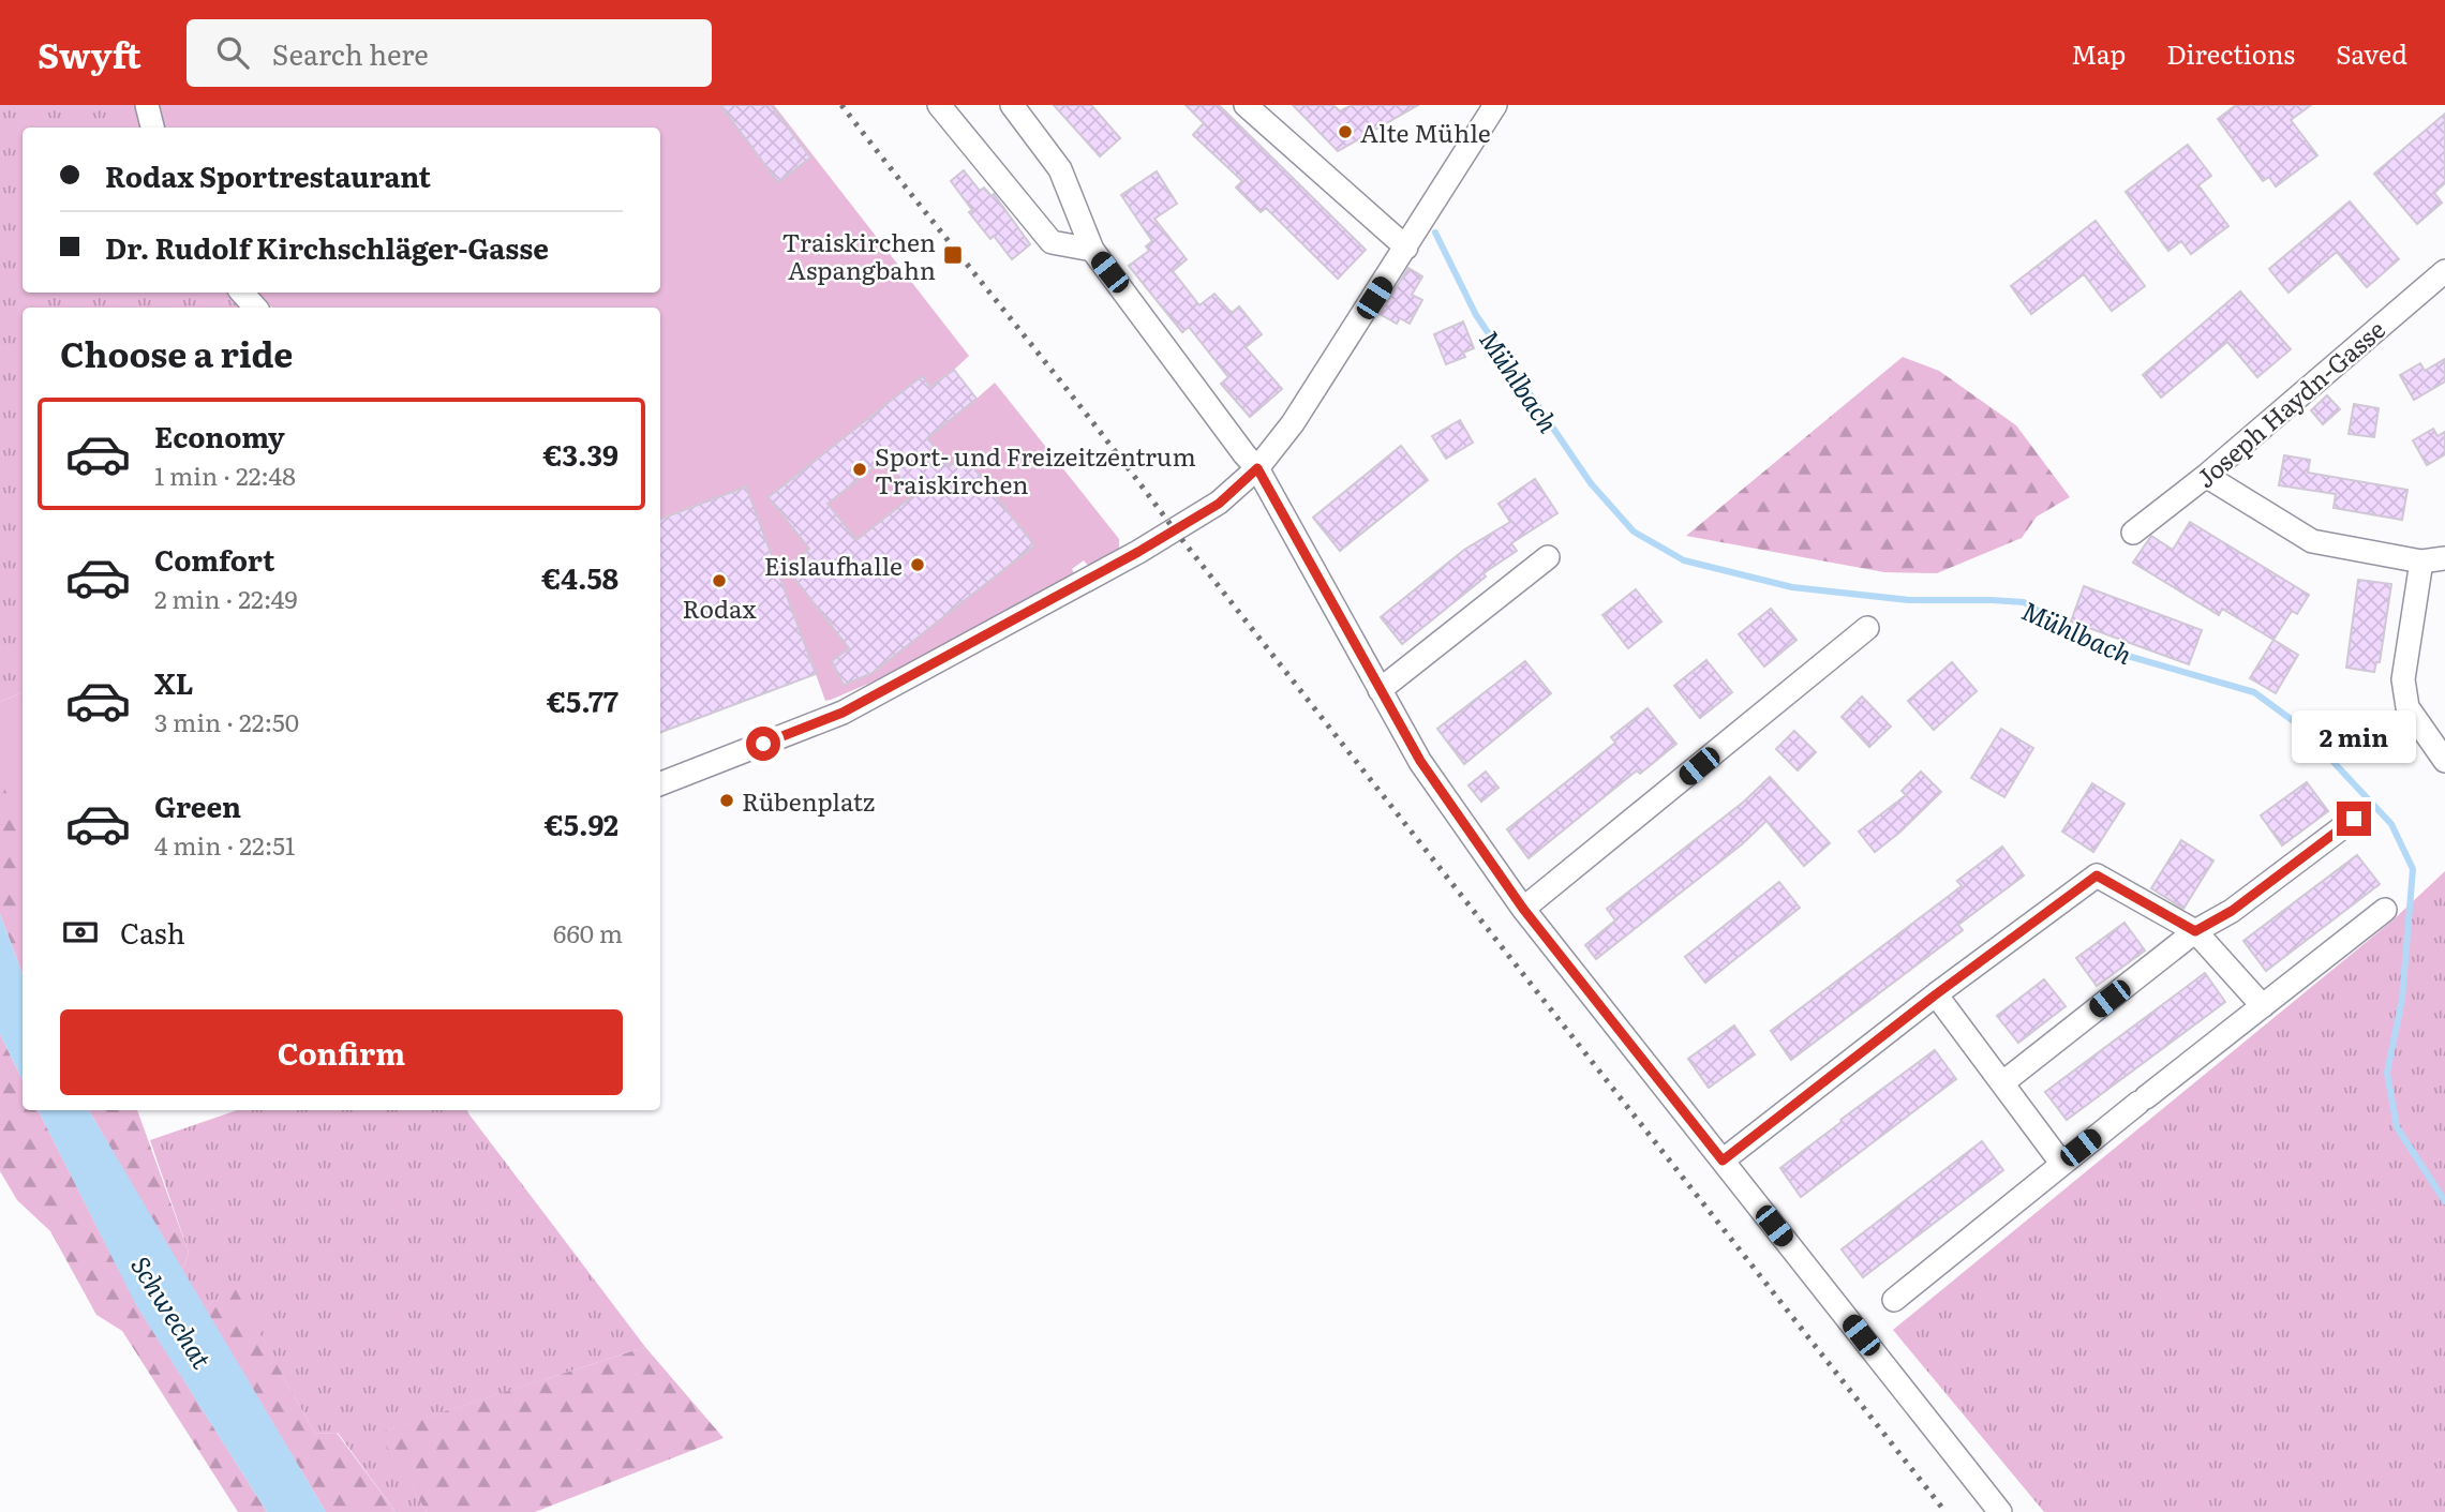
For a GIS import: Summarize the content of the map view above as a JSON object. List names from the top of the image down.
{
  "streets": {
    "street": ["Joseph Haydn-Gasse"]
  },
  "water": ["Mühlbach", "Schwechat"],
  "places": {
    "other": [
      "Alte Mühle",
      "Sport- und Freizeitzentrum Traiskirchen",
      "Eislaufhalle",
      "Rodax",
      "Rübenplatz"
    ],
    "transit": ["Traiskirchen Aspangbahn"]
  },
  "page": {
    "header": "Swyft",
    "search": "Search here",
    "nav": ["Map", "Directions", "Saved"],
    "banner": ["Rodax Sportrestaurant", "Dr. Rudolf Kirchschläger-Gasse"],
    "heading": "Choose a ride",
    "list": [
      {
        "name": "Economy",
        "note": "1 min · 22:48",
        "value": "€3.39"
      },
      {
        "name": "Comfort",
        "note": "2 min · 22:49",
        "value": "€4.58"
      },
      {
        "name": "XL",
        "note": "3 min · 22:50",
        "value": "€5.77"
      },
      {
        "name": "Green",
        "note": "4 min · 22:51",
        "value": "€5.92"
      }
    ],
    "bubble": "2 min",
    "pay": ["Cash", "660 m"],
    "buttons": "Confirm"
  }
}
